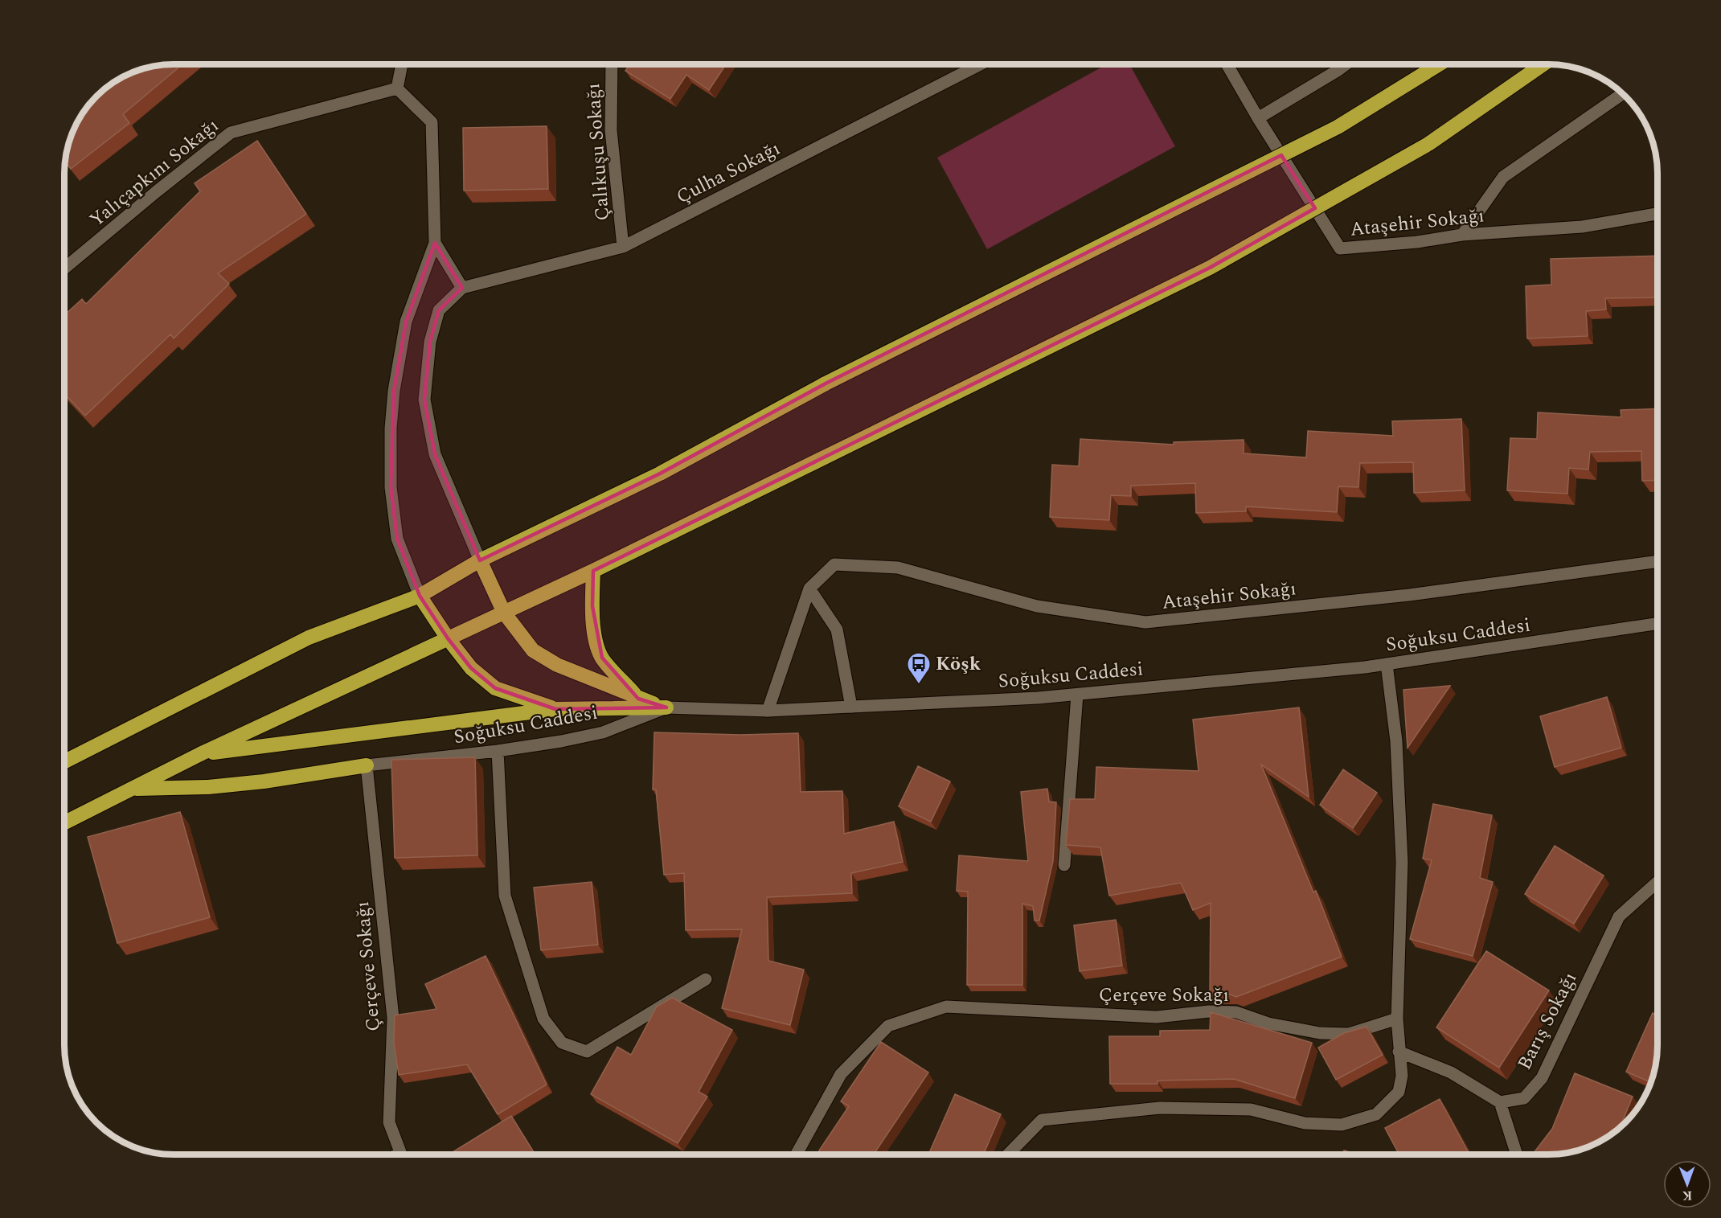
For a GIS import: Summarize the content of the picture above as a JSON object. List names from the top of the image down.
{
  "streets": {
    "street": [
      "Çalıkuşu Sokağı",
      "Yalıçapkını Sokağı",
      "Çulha Sokağı",
      "Ataşehir Sokağı",
      "Soğuksu Caddesi",
      "Çerçeve Sokağı",
      "Barış Sokağı"
    ]
  },
  "crossings": [
    ["Çalıkuşu Sokağı", "Çulha Sokağı"],
    ["Soğuksu Caddesi", "Çerçeve Sokağı"]
  ],
  "places": {
    "bus stop": ["Köşk"]
  },
  "north": "bottom"
}
